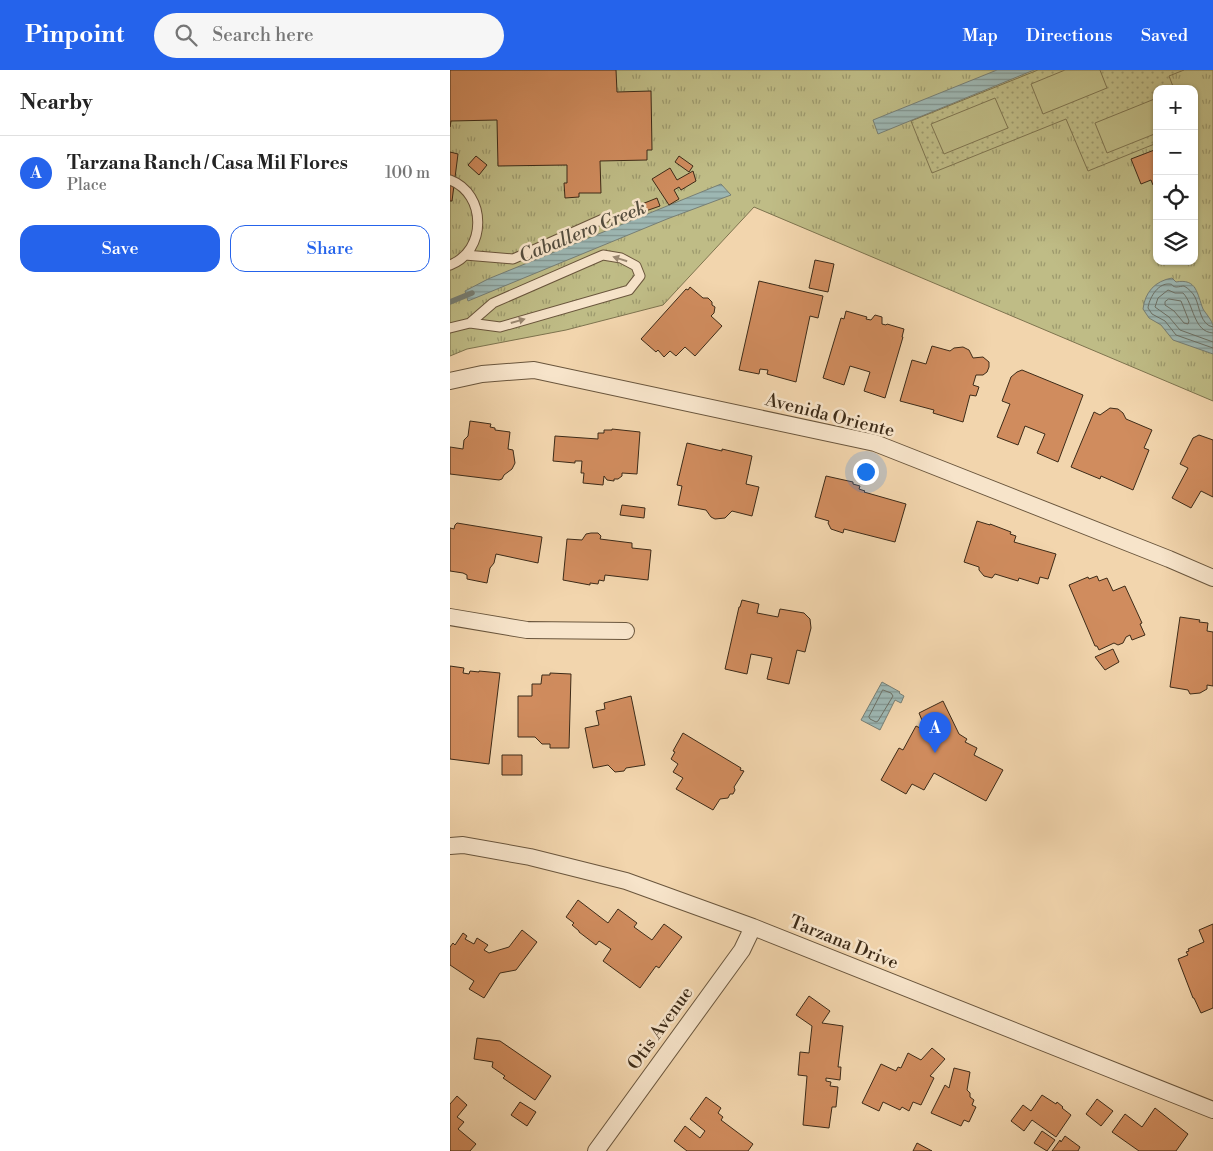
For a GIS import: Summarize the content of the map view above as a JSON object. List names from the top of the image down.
{
  "streets": {
    "street": ["Avenida Oriente", "Tarzana Drive", "Otis Avenue"]
  },
  "crossings": [
    ["Tarzana Drive", "Otis Avenue"]
  ],
  "water": ["Caballero Creek"],
  "page": {
    "header": "Pinpoint",
    "search": "Search here",
    "nav": ["Map", "Directions", "Saved"],
    "heading": "Nearby",
    "map_buttons": ["+", "−"],
    "list": [
      {
        "mark": "A",
        "name": "Tarzana Ranch / Casa Mil Flores",
        "note": "Place",
        "value": "100 m"
      }
    ],
    "buttons": ["Save", "Share"],
    "pins": "A"
  }
}
